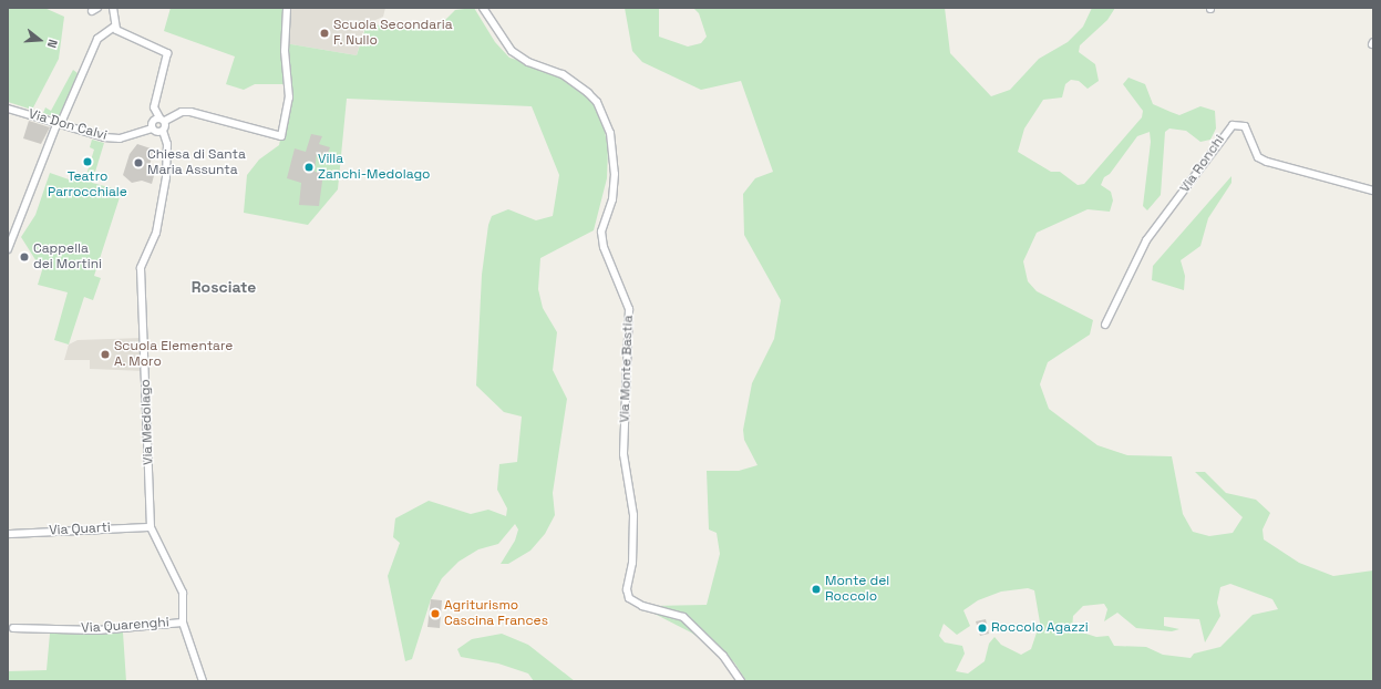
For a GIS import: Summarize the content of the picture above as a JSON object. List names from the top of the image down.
{
  "streets": {
    "street": [
      "Via Don Calvi",
      "Via Ronchi",
      "Via Monte Bastia",
      "Via Medolago",
      "Via Quarti",
      "Via Quarenghi"
    ]
  },
  "crossings": [
    ["Via Medolago", "Via Quarti"],
    ["Via Medolago", "Via Quarenghi"]
  ],
  "districts": ["Rosciate"],
  "places": [
    "Scuola Secondaria F. Nullo",
    "Teatro Parrocchiale",
    "Chiesa di Santa Maria Assunta",
    "Villa Zanchi-Medolago",
    "Cappella dei Mortini",
    "Scuola Elementare A. Moro",
    "Monte del Roccolo",
    "Agriturismo Cascina Frances",
    "Roccolo Agazzi"
  ],
  "north": "right"
}
